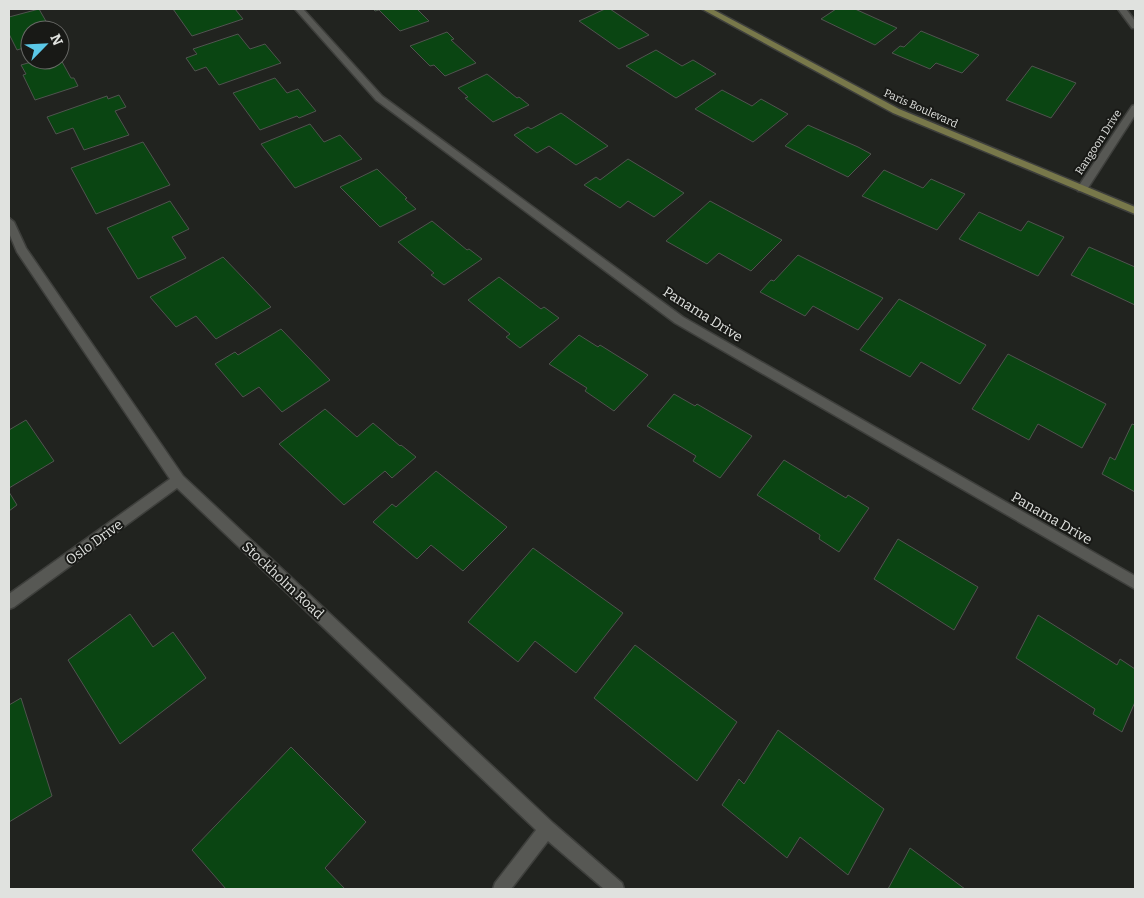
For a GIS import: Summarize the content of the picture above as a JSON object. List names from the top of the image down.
{
  "streets": {
    "street": [
      "Paris Boulevard",
      "Rangoon Drive",
      "Panama Drive",
      "Oslo Drive",
      "Stockholm Road"
    ]
  },
  "crossings": [
    ["Paris Boulevard", "Rangoon Drive"],
    ["Oslo Drive", "Stockholm Road"]
  ],
  "north": "top right"
}
